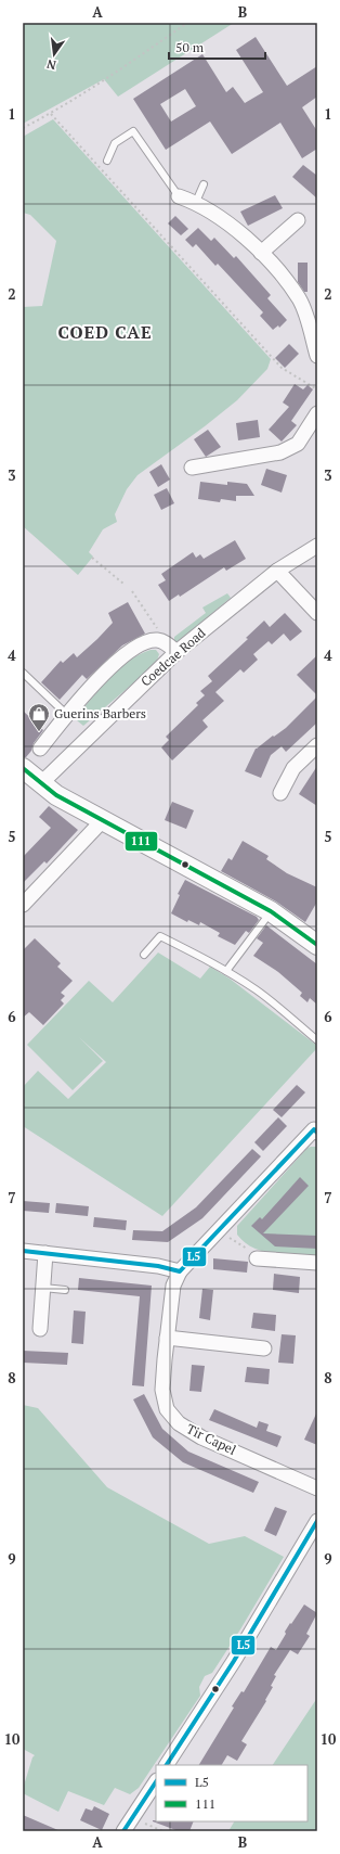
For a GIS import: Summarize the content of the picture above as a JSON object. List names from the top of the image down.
{
  "streets": {
    "street": ["Coedcae Road", "Tir Capel"]
  },
  "districts": ["COED CAE"],
  "places": {
    "shop": ["Guerins Barbers"]
  },
  "lines": ["transit line 111", "transit line L5"],
  "legend": ["L5", "111"],
  "scale_bar": "50 m",
  "north": "bottom",
  "grid": {
    "columns": ["A", "B"],
    "rows": [
      "1",
      "2",
      "3",
      "4",
      "5",
      "6",
      "7",
      "8",
      "9",
      "10"
    ]
  }
}
